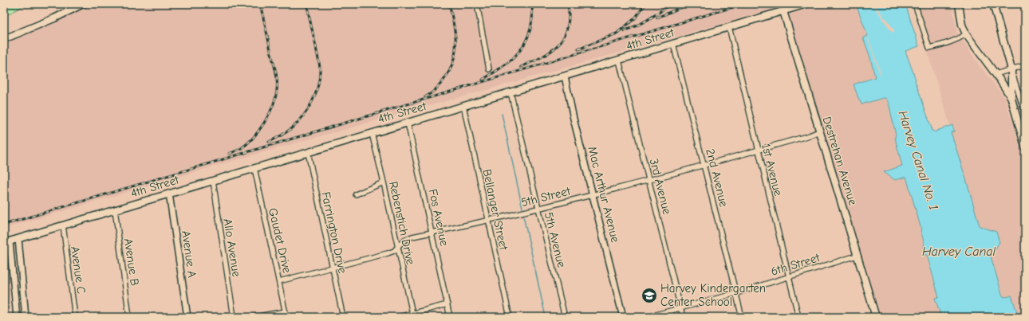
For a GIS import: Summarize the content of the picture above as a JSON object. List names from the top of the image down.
{
  "streets": {
    "main road": ["4th Street", "Destrehan Avenue"],
    "street": [
      "1st Avenue",
      "2nd Avenue",
      "3rd Avenue",
      "Mac Arthur Avenue",
      "5th Street",
      "Bellanger Street",
      "Fos Avenue",
      "Rebenstich Drive",
      "Farrington Drive",
      "5th Avenue",
      "Gaudet Drive",
      "Allo Avenue",
      "Avenue A",
      "Avenue B",
      "6th Street",
      "Avenue C"
    ]
  },
  "crossings": [
    ["4th Street", "Destrehan Avenue"],
    ["4th Street", "1st Avenue"],
    ["4th Street", "2nd Avenue"],
    ["4th Street", "3rd Avenue"],
    ["4th Street", "Mac Arthur Avenue"],
    ["4th Street", "Bellanger Street"],
    ["4th Street", "Fos Avenue"],
    ["4th Street", "Rebenstich Drive"],
    ["4th Street", "Farrington Drive"],
    ["4th Street", "5th Avenue"],
    ["4th Street", "Gaudet Drive"],
    ["4th Street", "Allo Avenue"],
    ["4th Street", "Avenue A"],
    ["4th Street", "Avenue B"],
    ["4th Street", "Avenue C"],
    ["Destrehan Avenue", "5th Street"],
    ["Destrehan Avenue", "6th Street"],
    ["1st Avenue", "5th Street"],
    ["1st Avenue", "6th Street"],
    ["2nd Avenue", "5th Street"],
    ["2nd Avenue", "6th Street"],
    ["3rd Avenue", "5th Street"],
    ["3rd Avenue", "6th Street"],
    ["Mac Arthur Avenue", "5th Street"],
    ["5th Street", "Bellanger Street"],
    ["5th Street", "Fos Avenue"],
    ["5th Street", "Rebenstich Drive"],
    ["5th Street", "Farrington Drive"],
    ["5th Street", "5th Avenue"],
    ["5th Street", "Gaudet Drive"]
  ],
  "water": ["Harvey Canal No. 1", "Harvey Canal"],
  "places": {
    "school or university": ["Harvey Kindergarten Center School"]
  }
}
